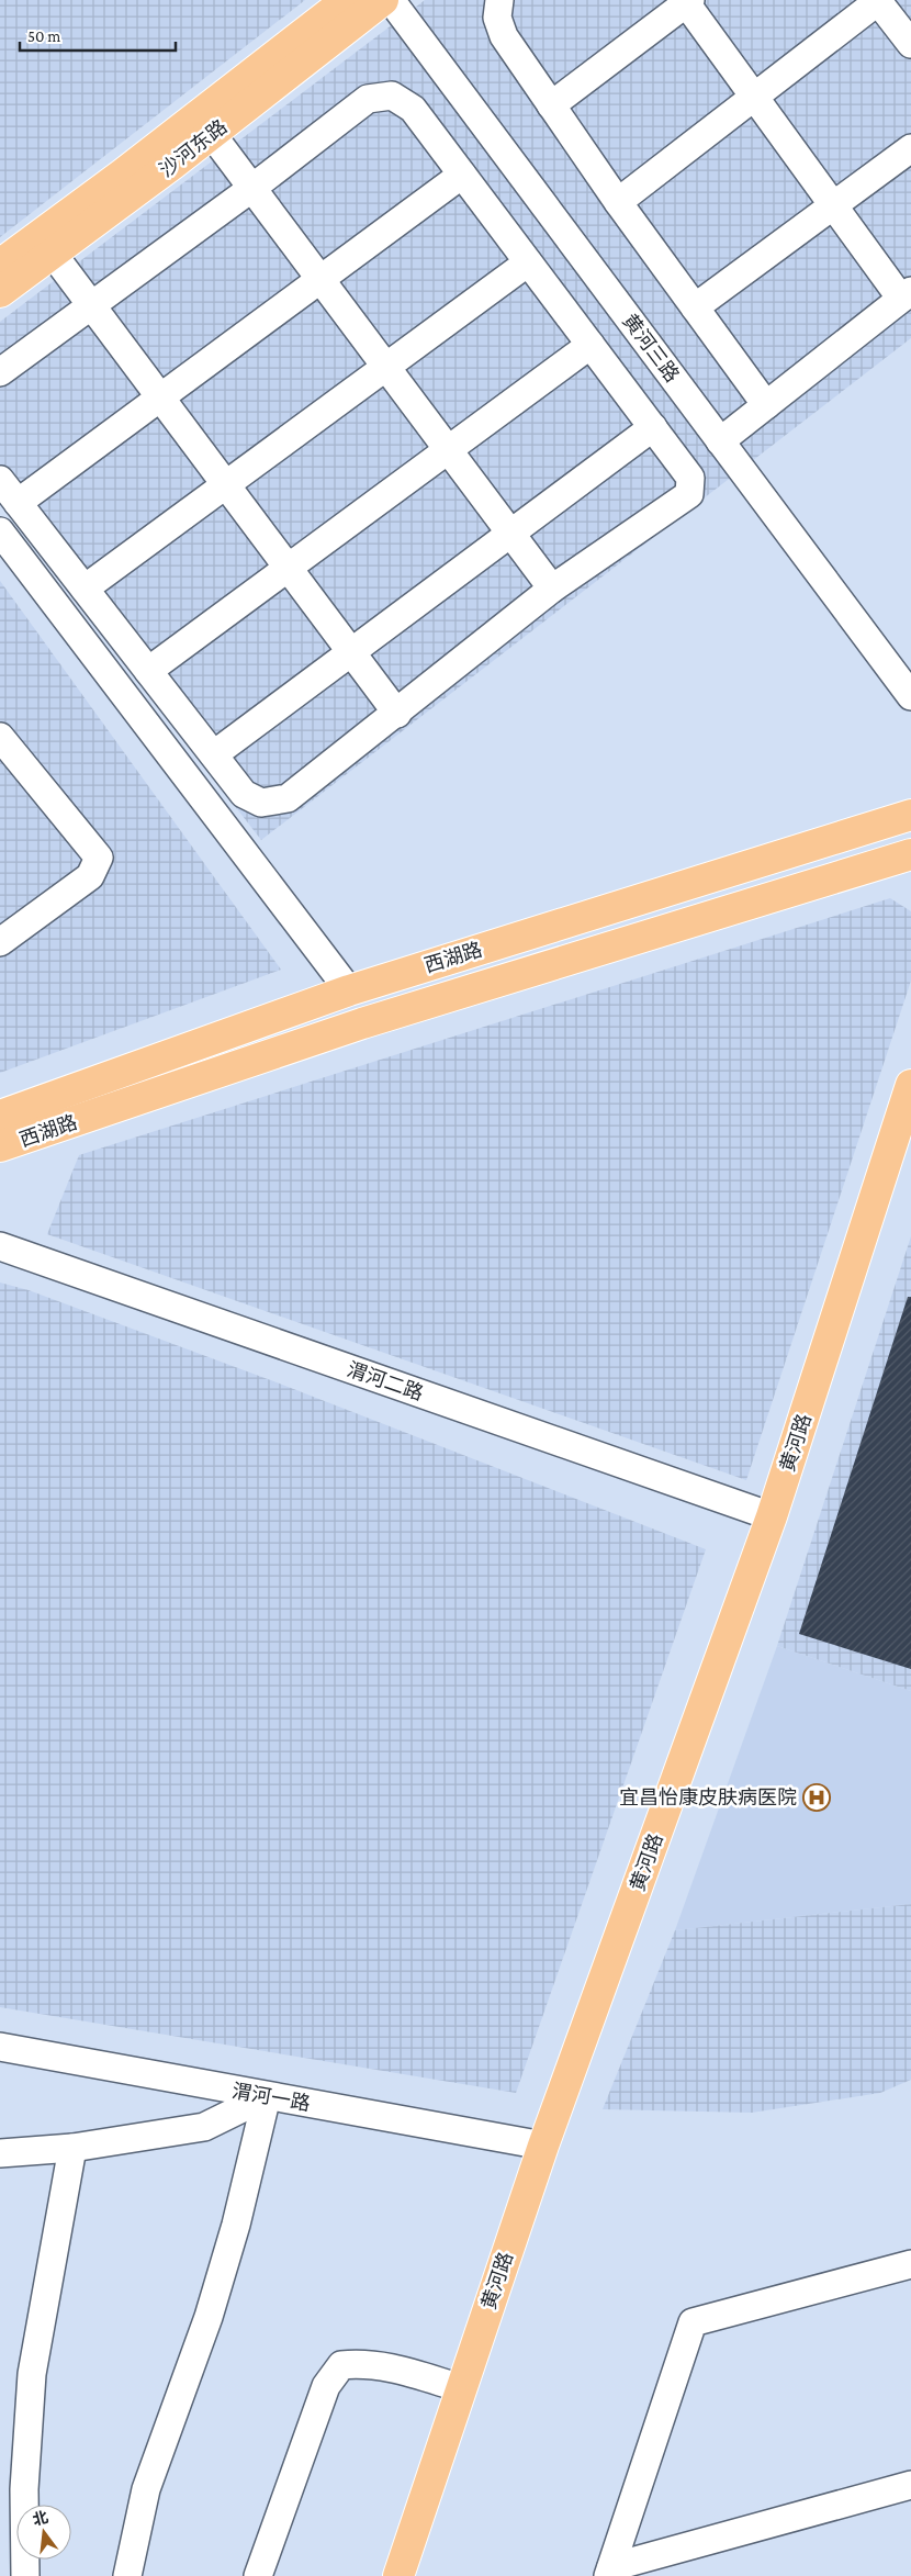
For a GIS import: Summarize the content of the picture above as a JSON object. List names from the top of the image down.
{
  "streets": {
    "main road": ["沙河东路", "西湖路", "黄河路"],
    "street": ["黄河三路", "渭河二路", "渭河一路"]
  },
  "crossings": [
    ["渭河二路", "黄河路"],
    ["黄河路", "渭河一路"]
  ],
  "places": {
    "hospital": ["宜昌怡康皮肤病医院"]
  },
  "scale_bar": "50 m",
  "north": "top"
}
